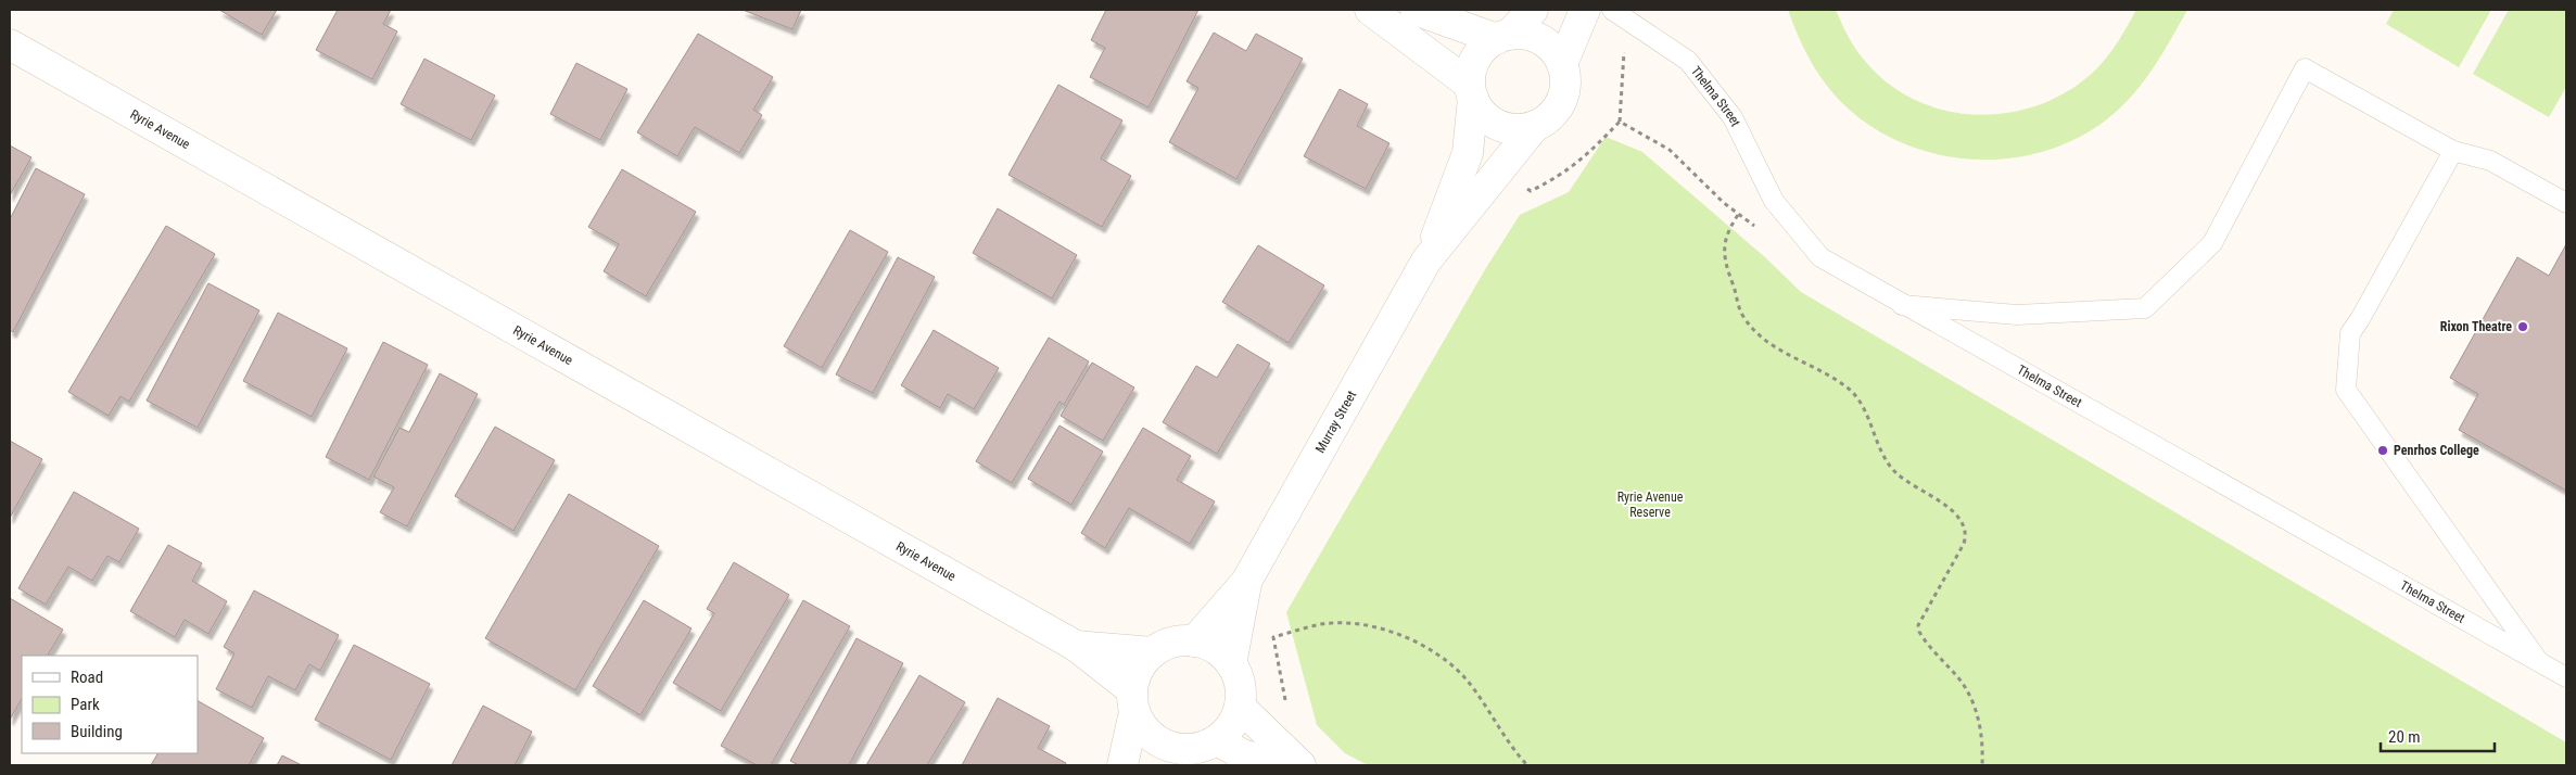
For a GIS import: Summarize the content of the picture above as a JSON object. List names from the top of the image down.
{
  "streets": {
    "main road": ["Ryrie Avenue", "Murray Street"],
    "lane": ["Thelma Street"]
  },
  "crossings": [
    ["Ryrie Avenue", "Murray Street"]
  ],
  "parks": ["Ryrie Avenue Reserve"],
  "places": ["Rixon Theatre", "Penrhos College"],
  "legend": ["Road", "Park", "Building"],
  "scale_bar": "20 m"
}
